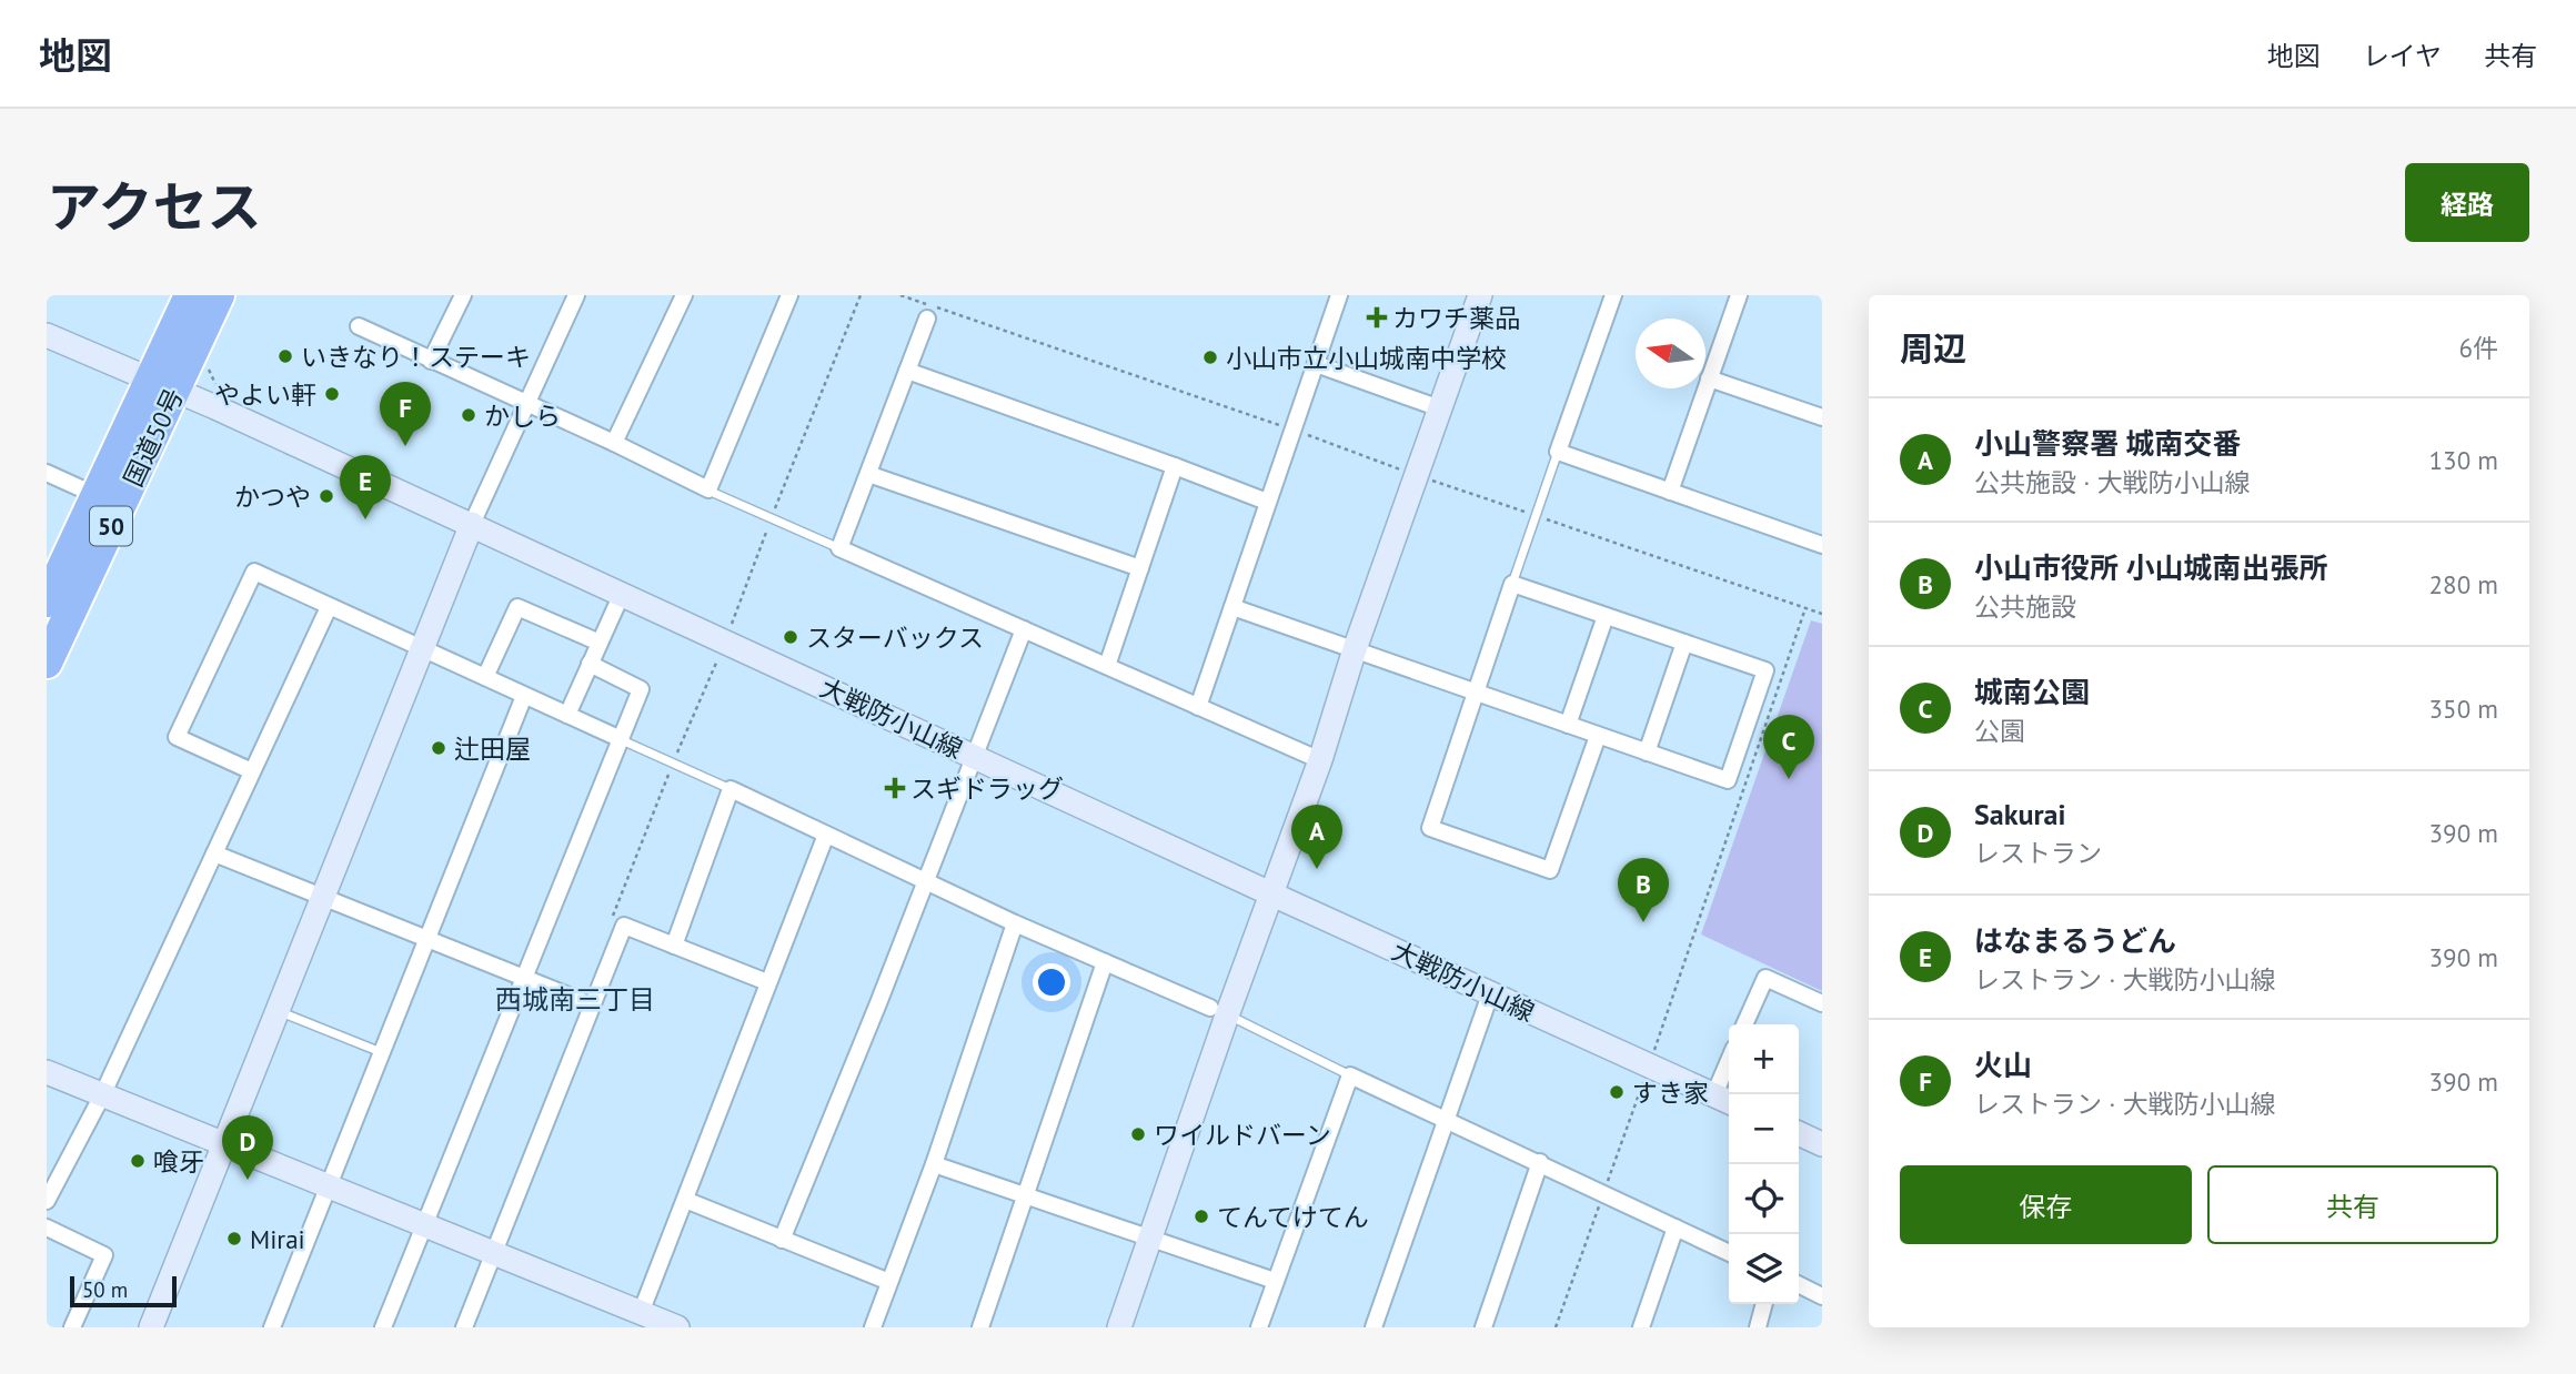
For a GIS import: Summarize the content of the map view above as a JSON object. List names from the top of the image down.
{
  "streets": {
    "highway": ["国道50号", "50"],
    "street": ["大戦防小山線"]
  },
  "crossings": [
    ["国道50号", "大戦防小山線"]
  ],
  "districts": ["西城南三丁目"],
  "places": {
    "health": ["カワチ薬品", "スギドラッグ"],
    "other": [
      "いきなり！ステーキ",
      "小山市立小山城南中学校",
      "やよい軒",
      "かしら",
      "かつや",
      "スターバックス",
      "辻田屋",
      "すき家",
      "ワイルドバーン",
      "喰牙",
      "てんてけてん",
      "Mirai"
    ]
  },
  "scale_bar": "50 m",
  "north": "left",
  "page": {
    "header": "地図",
    "nav": ["地図", "レイヤ", "共有"],
    "title": "アクセス",
    "buttons": [
      "経路",
      ["保存", "共有"]
    ],
    "heading": ["周辺", "6件"],
    "pins": [
      "F",
      "E",
      "C",
      "A",
      "B",
      "D"
    ],
    "list": [
      {
        "mark": "A",
        "name": "小山警察署 城南交番",
        "note": "公共施設 · 大戦防小山線",
        "value": "130 m"
      },
      {
        "mark": "B",
        "name": "小山市役所 小山城南出張所",
        "note": "公共施設",
        "value": "280 m"
      },
      {
        "mark": "C",
        "name": "城南公園",
        "note": "公園",
        "value": "350 m"
      },
      {
        "mark": "D",
        "name": "Sakurai",
        "note": "レストラン",
        "value": "390 m"
      },
      {
        "mark": "E",
        "name": "はなまるうどん",
        "note": "レストラン · 大戦防小山線",
        "value": "390 m"
      },
      {
        "mark": "F",
        "name": "火山",
        "note": "レストラン · 大戦防小山線",
        "value": "390 m"
      }
    ],
    "map_buttons": ["+", "−"],
    "scale": "50 m"
  }
}
